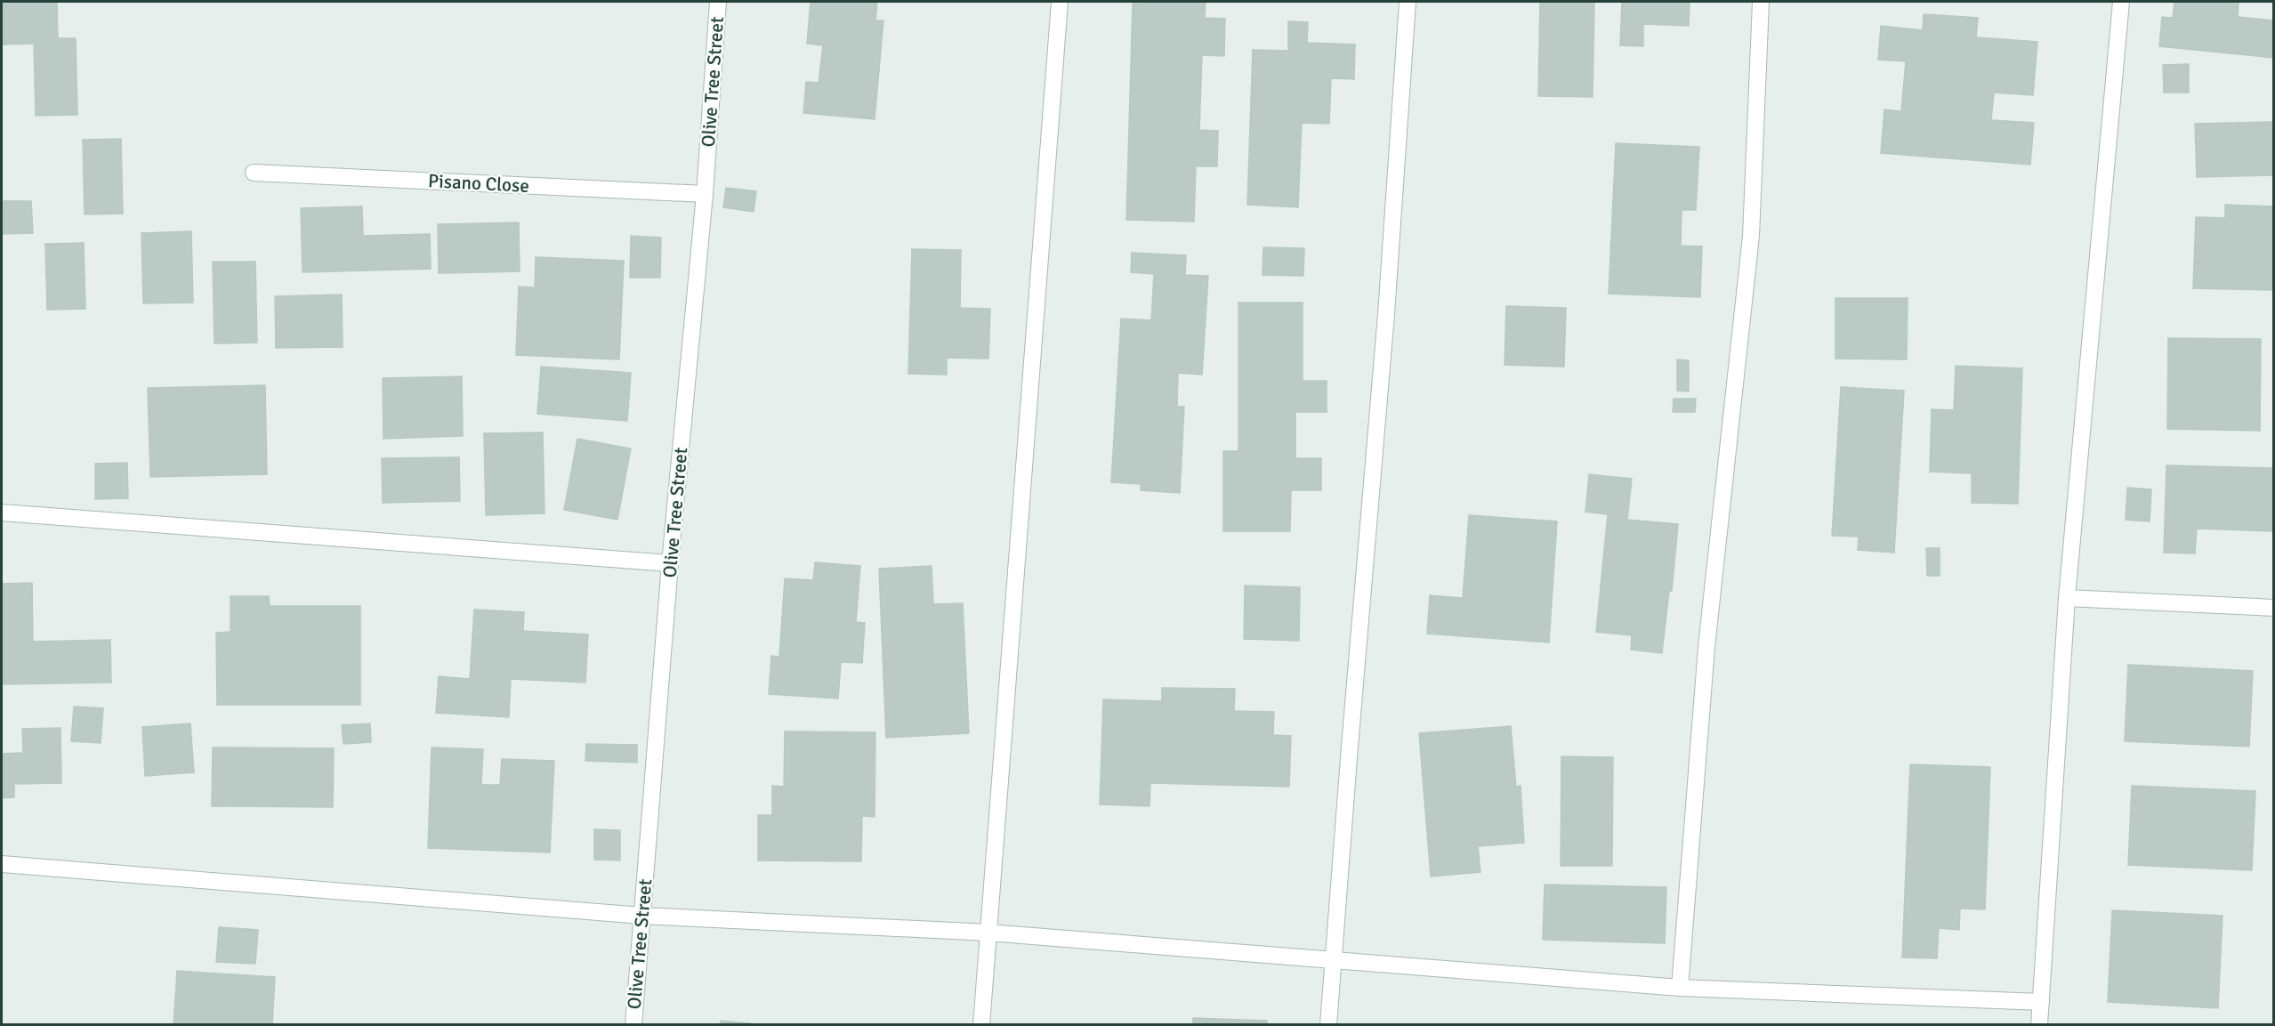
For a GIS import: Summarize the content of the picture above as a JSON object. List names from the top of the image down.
{
  "streets": {
    "street": ["Olive Tree Street", "Pisano Close"]
  },
  "crossings": [
    ["Olive Tree Street", "Pisano Close"]
  ]
}
